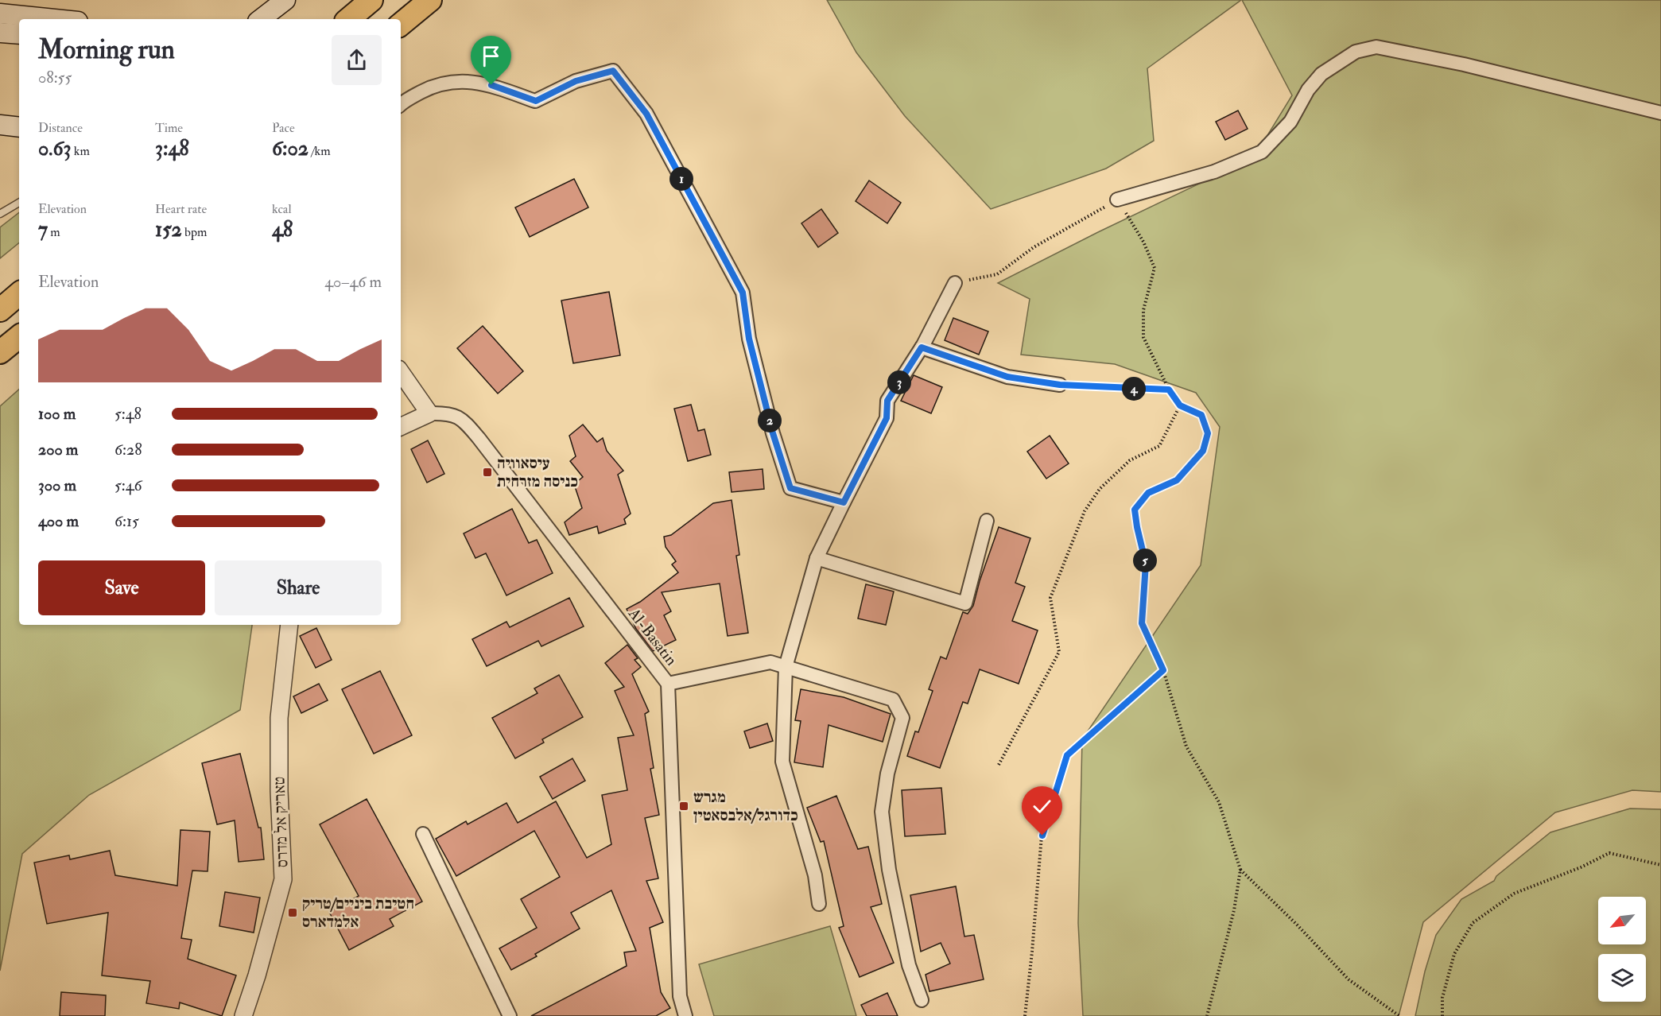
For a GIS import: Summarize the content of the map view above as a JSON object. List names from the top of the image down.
{
  "streets": {
    "street": ["Al-Basatin", "טאריק אל מדרס"]
  },
  "places": {
    "transit": ["עיסאוויה כניסה מזרחית", "מגרש כדורגל/אלבסאטין", "חטיבת ביניים/טריק אלמדארס"]
  },
  "north": "bottom left",
  "page": {
    "heading": ["Morning run", "08:55"],
    "stats": [
      ["Distance", "0.63 km"],
      ["Time", "3:48"],
      ["Pace", "6:02 /km"],
      ["Elevation", "7 m"],
      ["Heart rate", "152 bpm"],
      ["kcal", "48"]
    ],
    "pins": [
      "1",
      "3",
      "4",
      "2",
      "5"
    ],
    "chart": ["Elevation", "40–46 m"],
    "list": [
      {
        "name": "100 m",
        "note": "5:48"
      },
      {
        "name": "200 m",
        "note": "6:28"
      },
      {
        "name": "300 m",
        "note": "5:46"
      },
      {
        "name": "400 m",
        "note": "6:15"
      }
    ],
    "buttons": ["Save", "Share"]
  }
}
